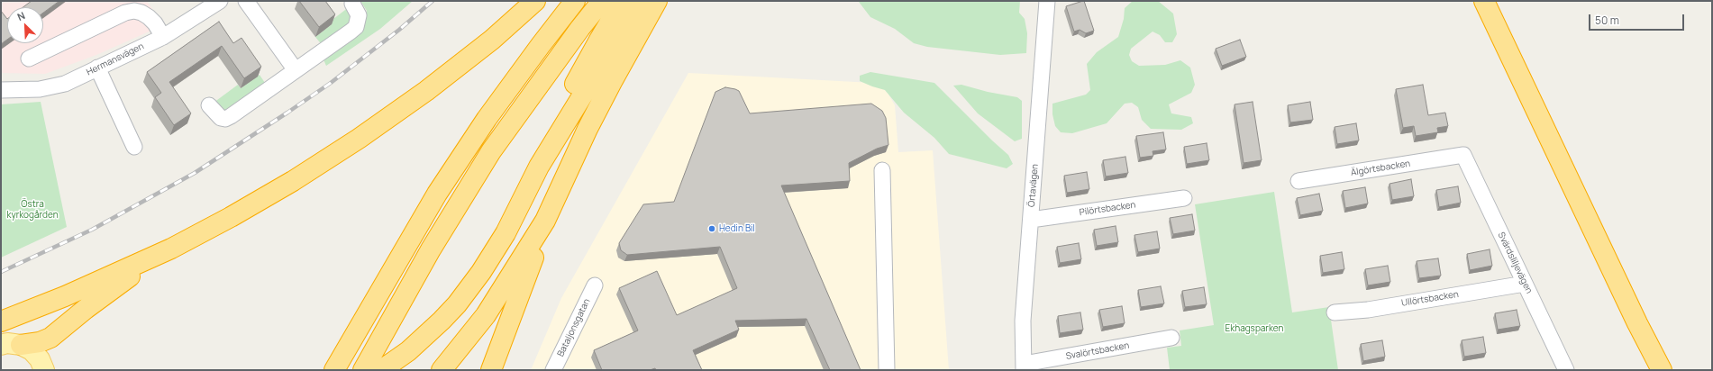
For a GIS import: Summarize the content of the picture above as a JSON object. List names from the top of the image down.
{
  "streets": {
    "street": [
      "Hermansvägen",
      "Älgörtsbacken",
      "Örtavägen",
      "Pilörtsbacken",
      "Svärdsliljevägen",
      "Ullörtsbacken",
      "Bataljonsgatan",
      "Svalörtsbacken"
    ]
  },
  "crossings": [
    ["Älgörtsbacken", "Svärdsliljevägen"],
    ["Örtavägen", "Pilörtsbacken"],
    ["Örtavägen", "Svalörtsbacken"],
    ["Svärdsliljevägen", "Ullörtsbacken"]
  ],
  "parks": ["Östra kyrkogården", "Ekhagsparken"],
  "places": ["Hedin Bil"],
  "scale_bar": "50 m",
  "north": "top left"
}
